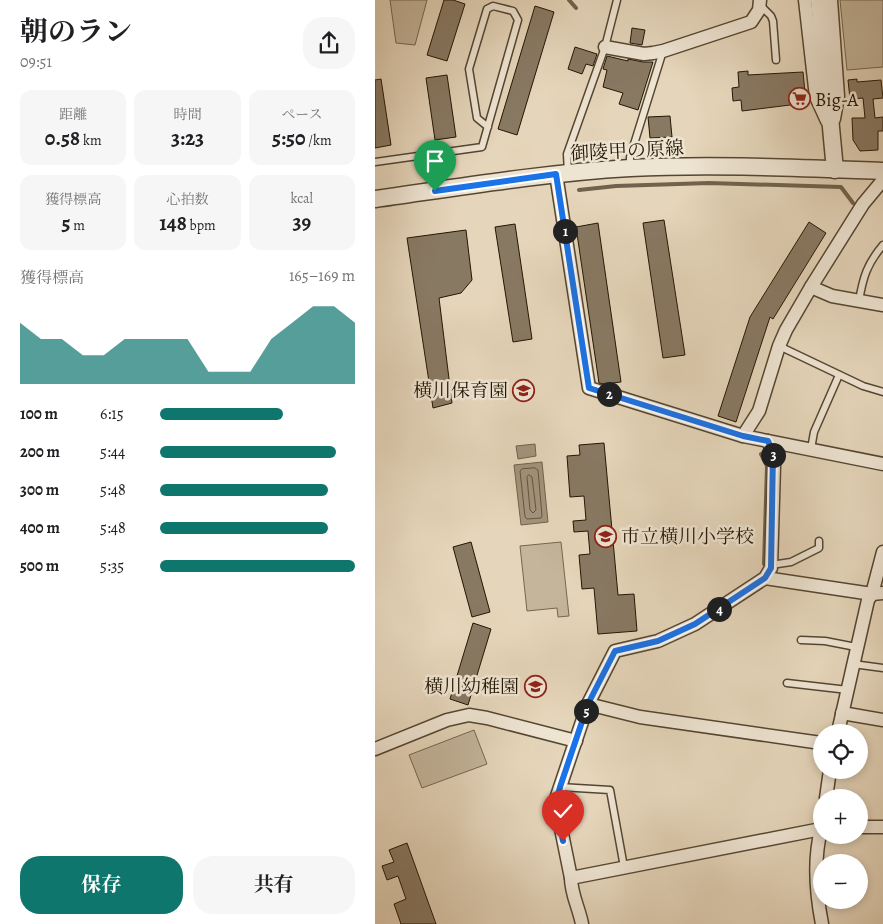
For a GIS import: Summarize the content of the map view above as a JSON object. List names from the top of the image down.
{
  "streets": {
    "street": ["御陵甲の原線"]
  },
  "places": {
    "supermarket": ["Big-A"],
    "school or university": ["横川保育園", "市立横川小学校", "横川幼稚園"]
  },
  "page": {
    "heading": ["朝のラン", "09:51"],
    "stats": [
      ["距離", "0.58 km"],
      ["時間", "3:23"],
      ["ペース", "5:50 /km"],
      ["獲得標高", "5 m"],
      ["心拍数", "148 bpm"],
      ["kcal", "39"]
    ],
    "pins": [
      "1",
      "2",
      "3",
      "4",
      "5"
    ],
    "chart": ["獲得標高", "165–169 m"],
    "list": [
      {
        "name": "100 m",
        "note": "6:15"
      },
      {
        "name": "200 m",
        "note": "5:44"
      },
      {
        "name": "300 m",
        "note": "5:48"
      },
      {
        "name": "400 m",
        "note": "5:48"
      },
      {
        "name": "500 m",
        "note": "5:35"
      }
    ],
    "map_buttons": ["+", "−"],
    "buttons": ["保存", "共有"]
  }
}
